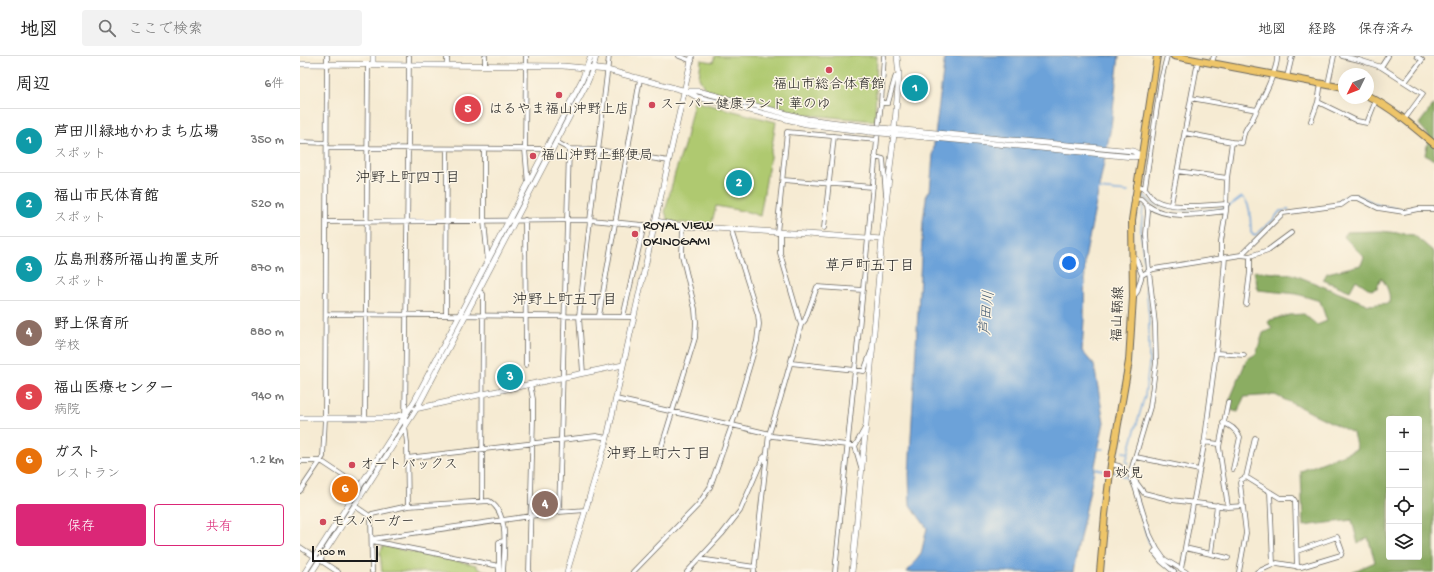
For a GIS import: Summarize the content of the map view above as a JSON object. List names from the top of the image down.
{
  "streets": {
    "main road": ["福山鞆線"]
  },
  "districts": [
    "沖野上町四丁目",
    "草戸町五丁目",
    "沖野上町五丁目",
    "沖野上町六丁目"
  ],
  "water": ["芦田川"],
  "places": {
    "other": [
      "福山市総合体育館",
      "はるやま福山沖野上店",
      "スーパー健康ランド 華のゆ",
      "福山沖野上郵便局",
      "ROYAL VIEW OKINOGAMI",
      "オートバックス",
      "モスバーガー"
    ],
    "transit": ["妙見"]
  },
  "scale_bar": "100 m",
  "north": "bottom left",
  "page": {
    "header": "地図",
    "search": "ここで検索",
    "nav": ["地図", "経路", "保存済み"],
    "heading": ["周辺", "6件"],
    "pins": [
      "1",
      "5",
      "2",
      "3",
      "6",
      "4"
    ],
    "list": [
      {
        "mark": "1",
        "name": "芦田川緑地かわまち広場",
        "note": "スポット",
        "value": "350 m"
      },
      {
        "mark": "2",
        "name": "福山市民体育館",
        "note": "スポット",
        "value": "520 m"
      },
      {
        "mark": "3",
        "name": "広島刑務所福山拘置支所",
        "note": "スポット",
        "value": "870 m"
      },
      {
        "mark": "4",
        "name": "野上保育所",
        "note": "学校",
        "value": "880 m"
      },
      {
        "mark": "5",
        "name": "福山医療センター",
        "note": "病院",
        "value": "940 m"
      },
      {
        "mark": "6",
        "name": "ガスト",
        "note": "レストラン",
        "value": "1.2 km"
      }
    ],
    "map_buttons": ["+", "−"],
    "buttons": ["保存", "共有"],
    "scale": "100 m"
  }
}
